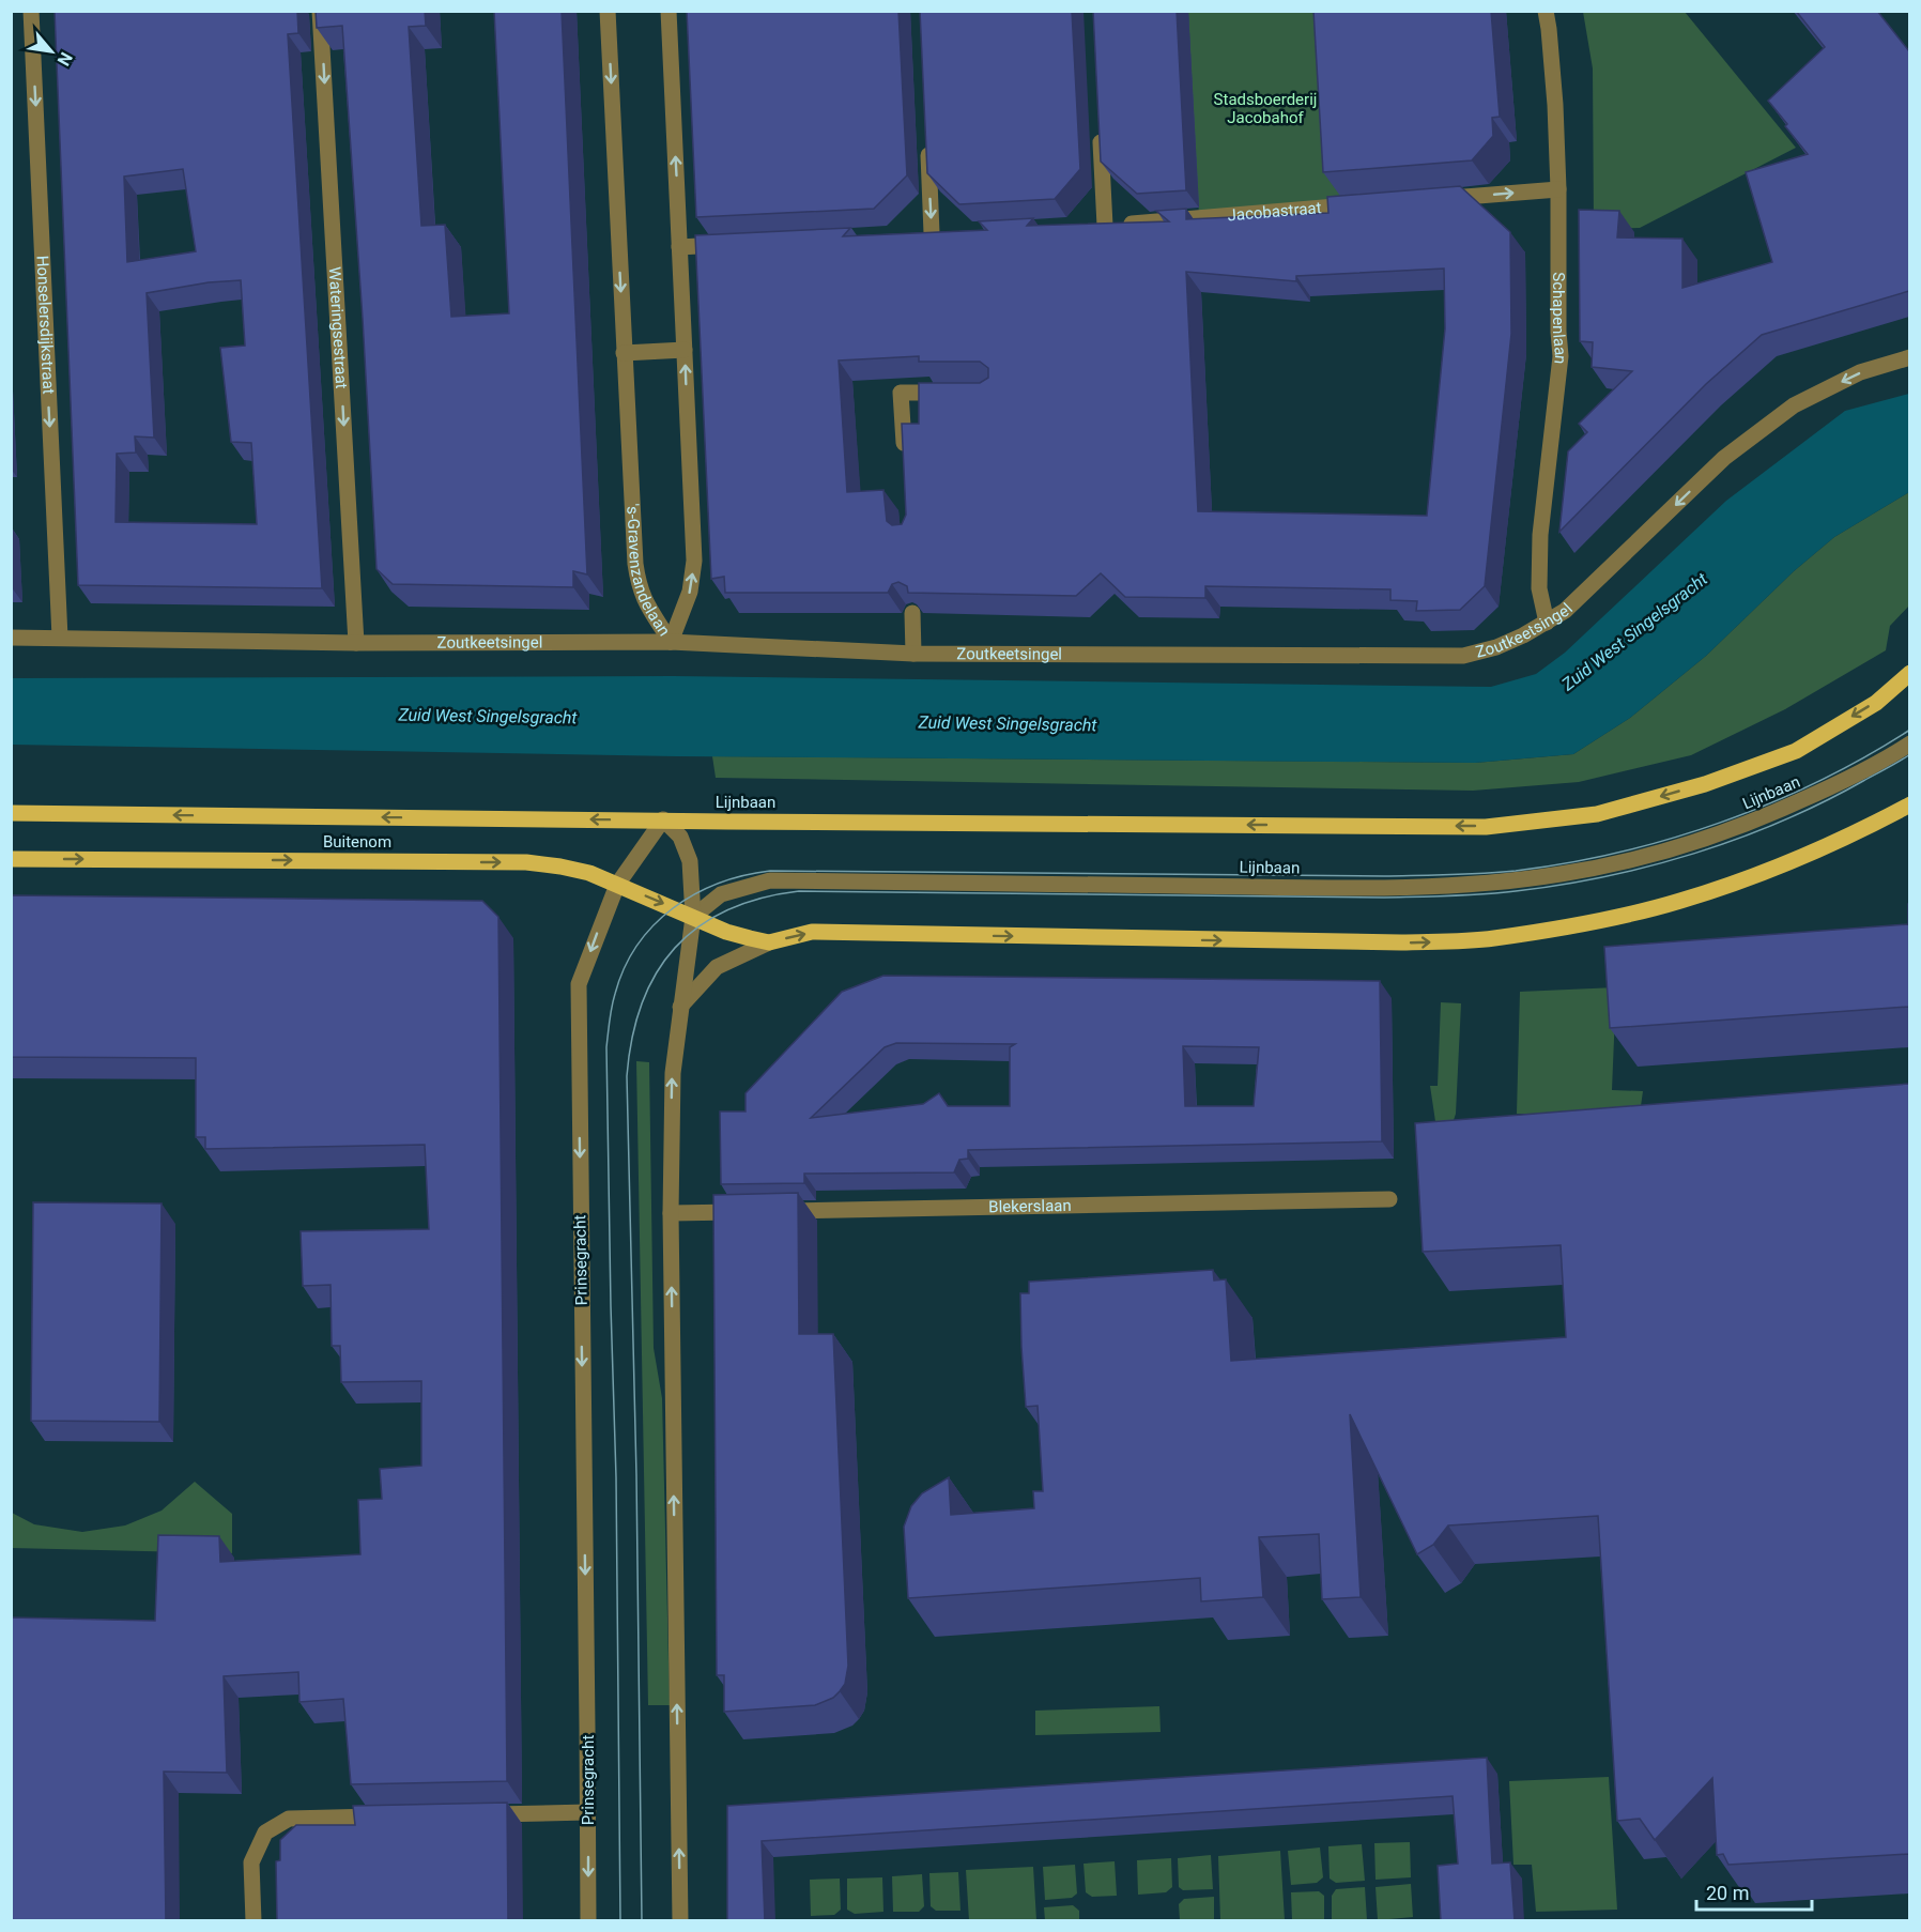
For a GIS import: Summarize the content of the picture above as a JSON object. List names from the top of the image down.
{
  "streets": {
    "main road": ["Lijnbaan", "Buitenom"],
    "street": [
      "Jacobastraat",
      "Schapenlaan",
      "Honselersdijkstraat",
      "Wateringsestraat",
      "'s-Gravenzandelaan",
      "Zoutkeetsingel",
      "Blekerslaan",
      "Prinsegracht"
    ]
  },
  "crossings": [
    ["Schapenlaan", "Zoutkeetsingel"],
    ["Honselersdijkstraat", "Zoutkeetsingel"],
    ["Wateringsestraat", "Zoutkeetsingel"],
    ["'s-Gravenzandelaan", "Zoutkeetsingel"],
    ["Lijnbaan", "Buitenom"],
    ["Lijnbaan", "Prinsegracht"],
    ["Buitenom", "Prinsegracht"]
  ],
  "one_way": ["Honselersdijkstraat", "Wateringsestraat"],
  "water": ["Zuid West Singelsgracht"],
  "parks": ["Stadsboerderij Jacobahof"],
  "scale_bar": "20 m",
  "north": "bottom right"
}
